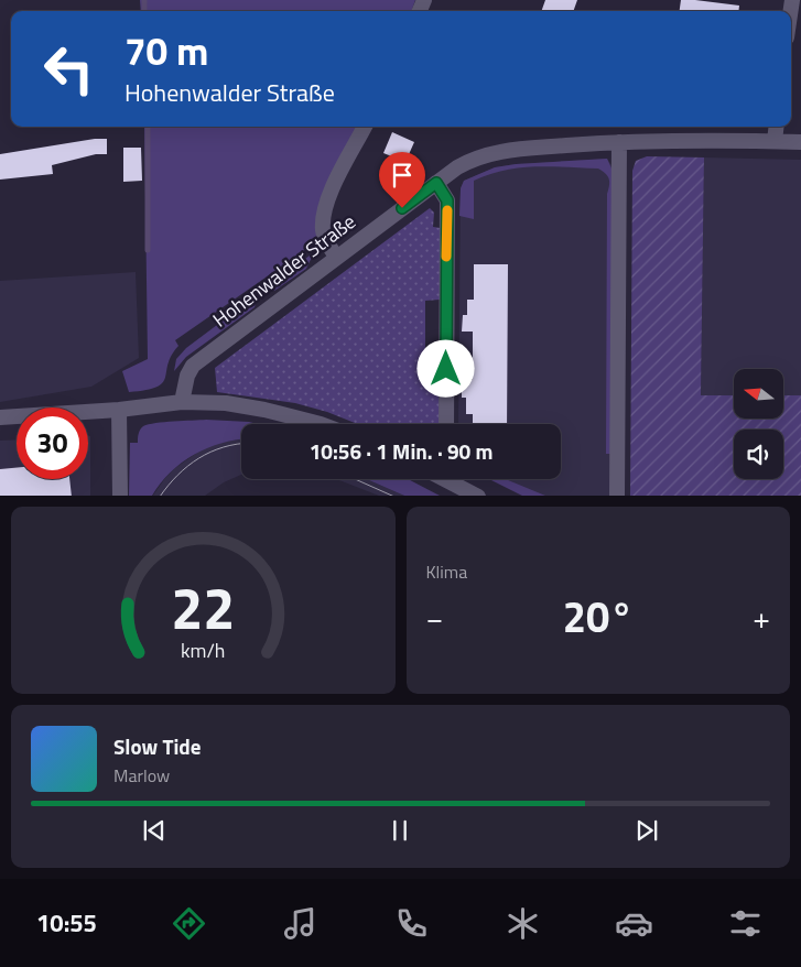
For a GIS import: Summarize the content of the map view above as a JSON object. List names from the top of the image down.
{
  "streets": {
    "street": ["Hohenwalder Straße"]
  },
  "north": "left",
  "page": {
    "turn": ["70 m", "Hohenwalder Straße"],
    "limit": "30",
    "trip": "10:56 · 1 Min. · 90 m",
    "tile": "Klima",
    "heat": ["−", "20°", "+"],
    "song": ["Slow Tide", "Marlow"],
    "tabs": "10:55",
    "gauge": ["22", "km/h"]
  }
}
